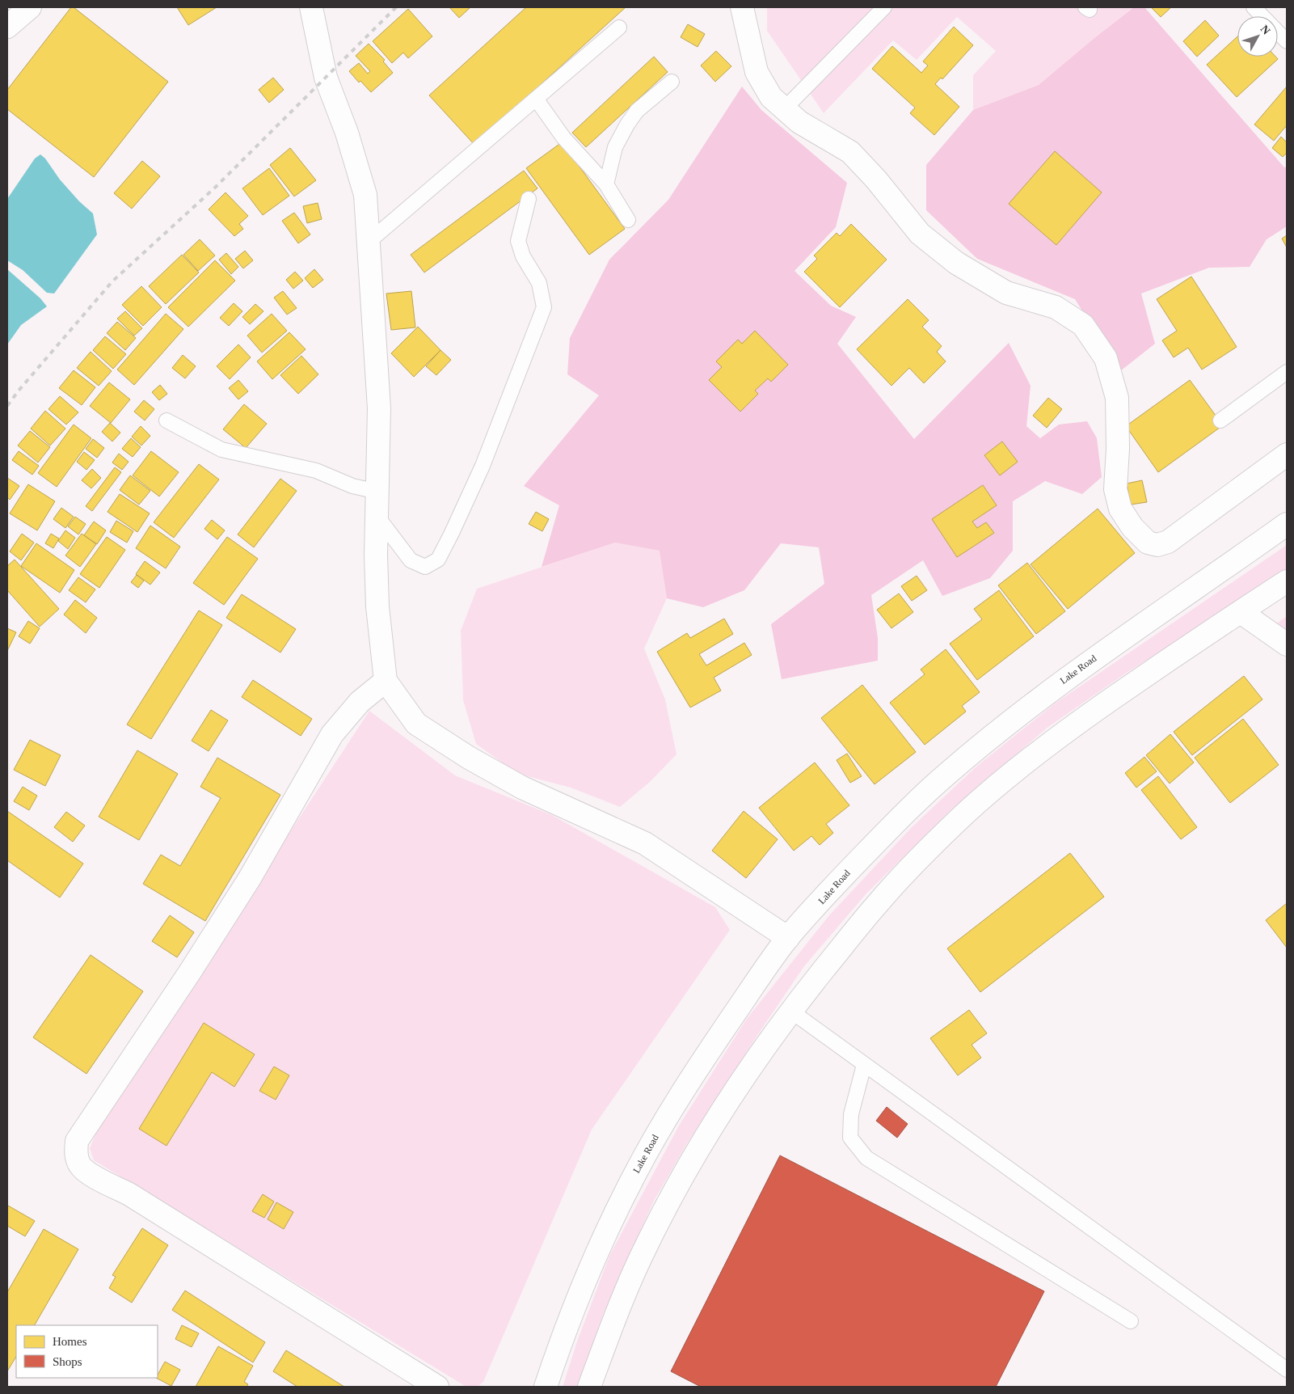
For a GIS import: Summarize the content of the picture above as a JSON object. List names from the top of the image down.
{
  "streets": {
    "street": ["Lake Road"]
  },
  "legend": ["Homes", "Shops"],
  "north": "top right"
}
